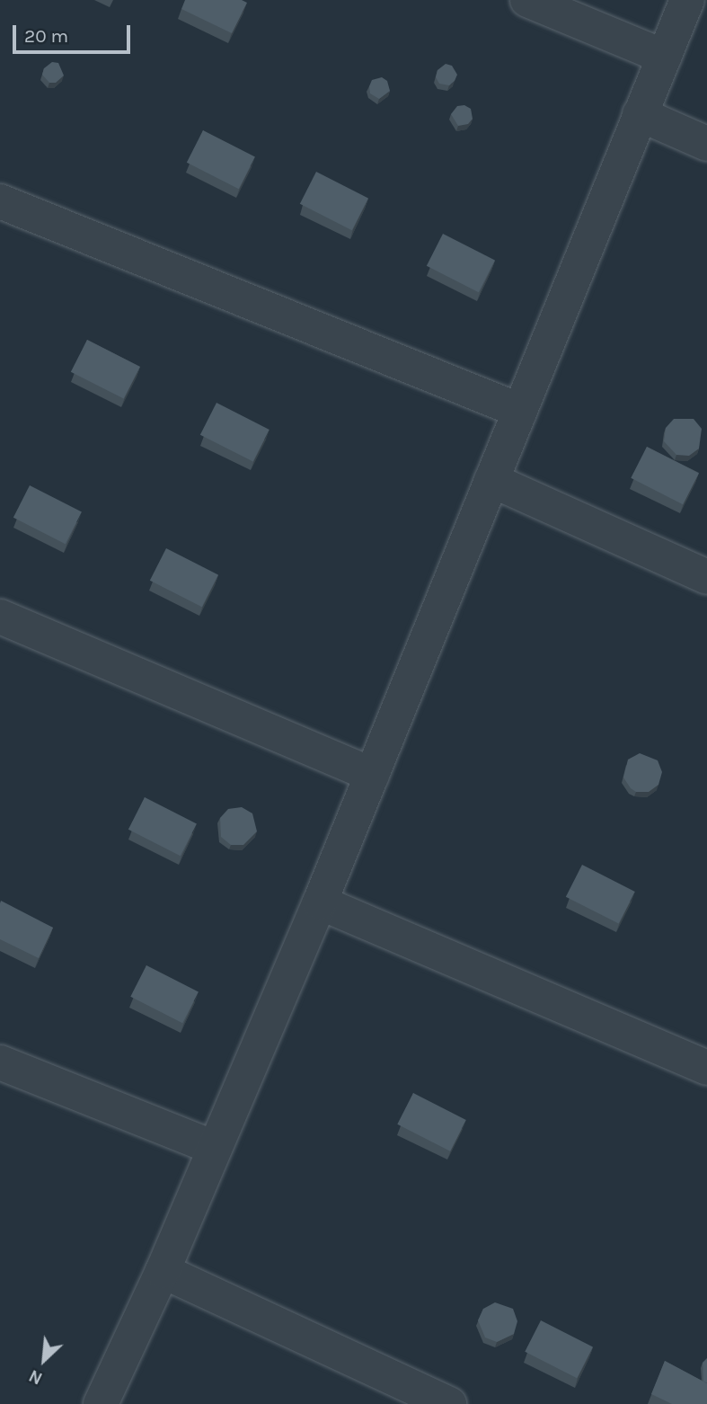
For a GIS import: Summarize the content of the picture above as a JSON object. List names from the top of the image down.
{
  "scale_bar": "20 m",
  "north": "bottom left"
}
